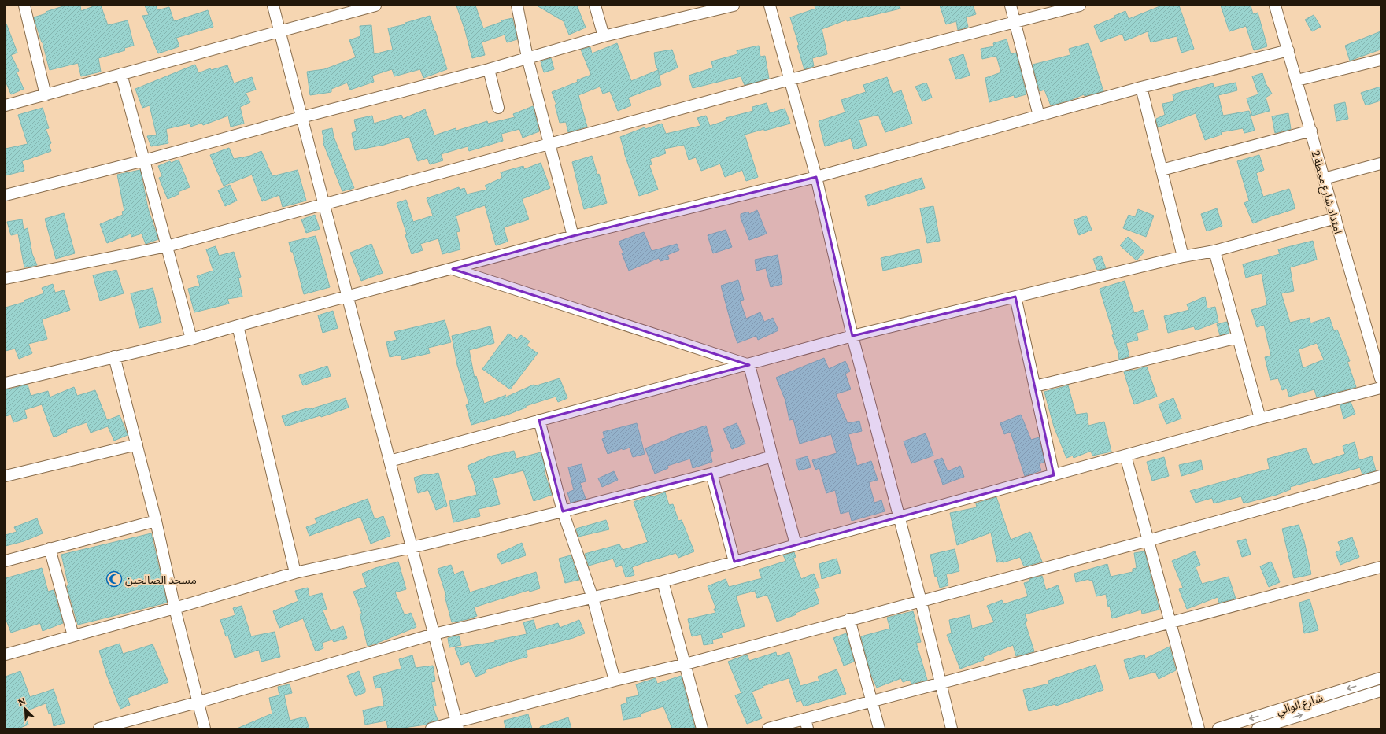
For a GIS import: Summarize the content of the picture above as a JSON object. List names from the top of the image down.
{
  "streets": {
    "street": ["امتداد شارع محطة 2", "شارع الوالي"]
  },
  "places": {
    "mosque": ["مسجد الصالحين"]
  },
  "north": "top left"
}
